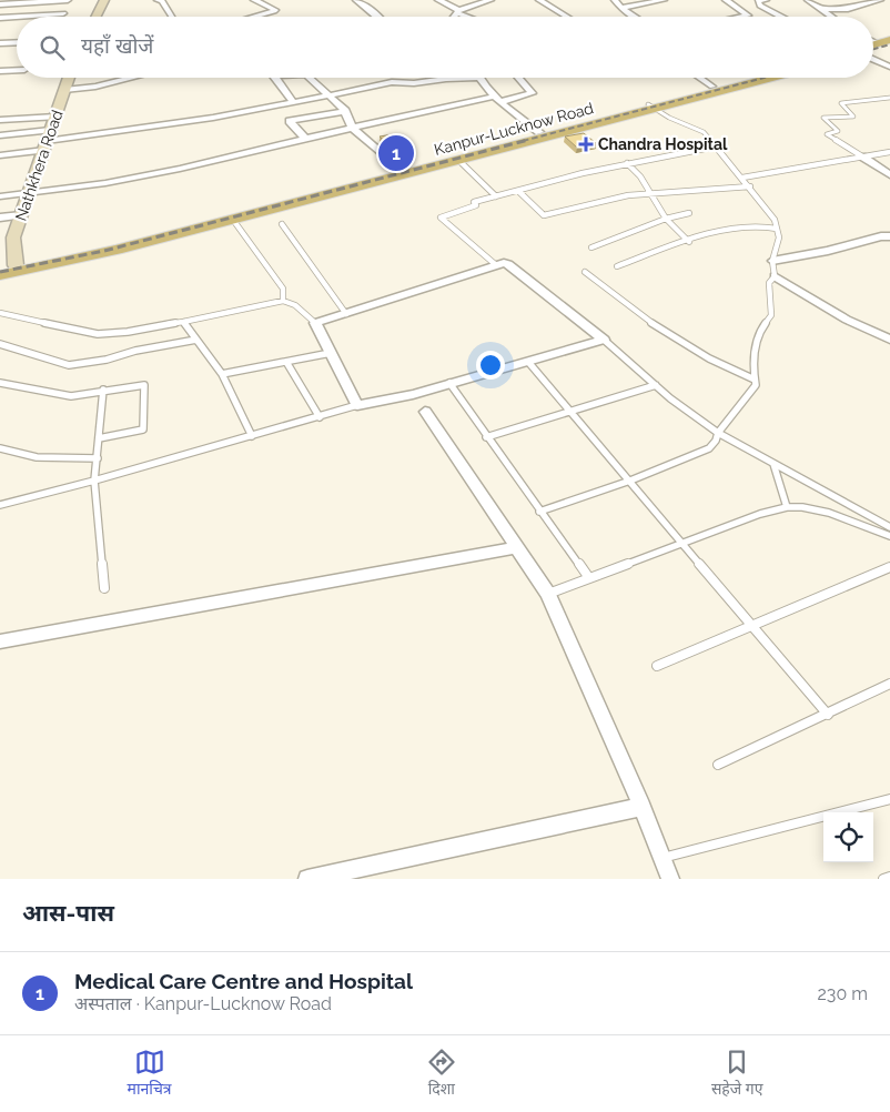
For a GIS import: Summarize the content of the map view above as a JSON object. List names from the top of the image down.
{
  "streets": {
    "main road": ["Kanpur-Lucknow Road"],
    "street": ["Nathkhera Road"]
  },
  "crossings": [
    ["Kanpur-Lucknow Road", "Nathkhera Road"]
  ],
  "places": {
    "health": ["Chandra Hospital"]
  },
  "page": {
    "search": "यहाँ खोजें",
    "pins": "1",
    "heading": "आस-पास",
    "list": [
      {
        "mark": "1",
        "name": "Medical Care Centre and Hospital",
        "note": "अस्पताल · Kanpur-Lucknow Road",
        "value": "230 m"
      }
    ],
    "nav": ["मानचित्र", "दिशा", "सहेजे गए"]
  }
}
